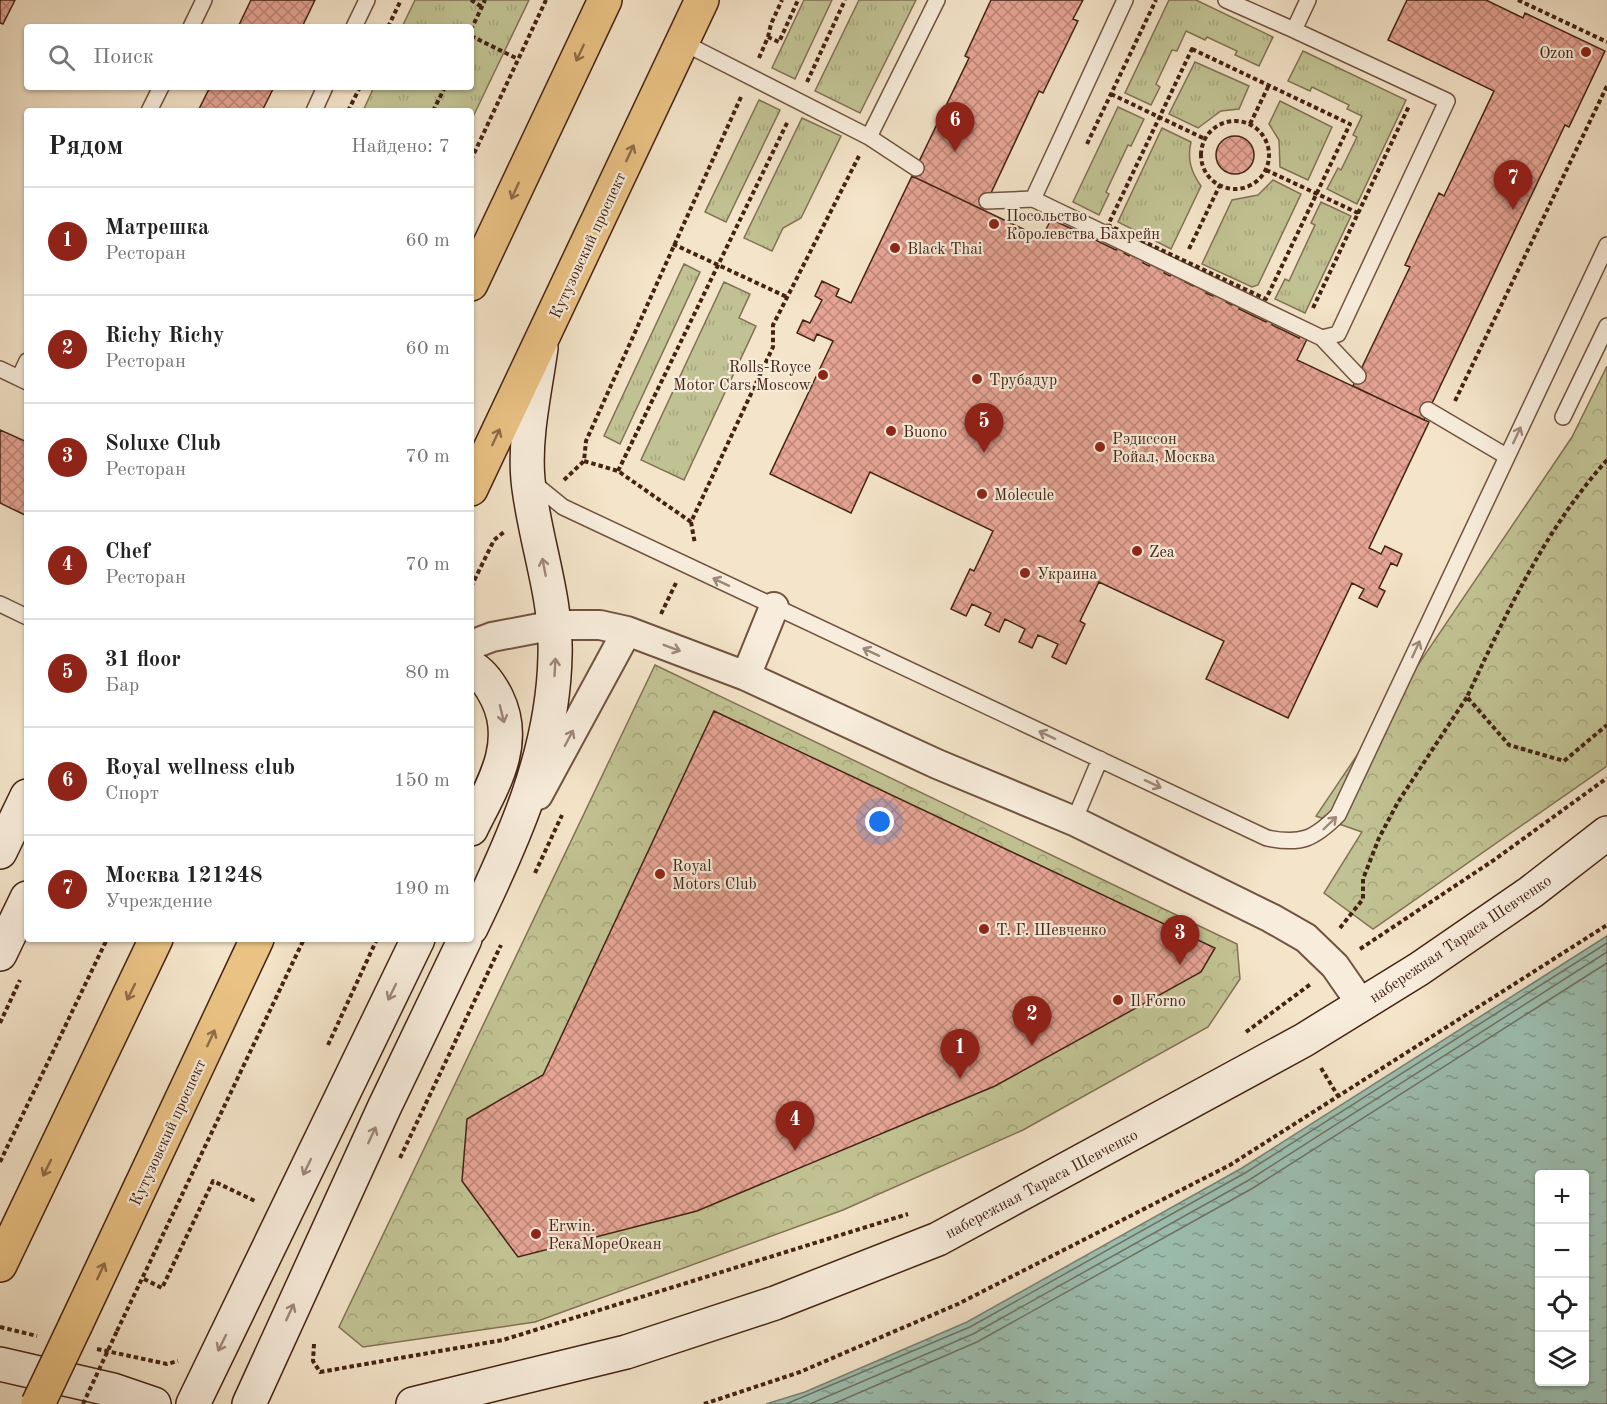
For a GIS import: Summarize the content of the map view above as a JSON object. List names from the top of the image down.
{
  "streets": {
    "main road": ["Кутузовский проспект", "набережная Тараса Шевченко"]
  },
  "places": [
    "Ozon",
    "Посольство Королевства Бахрейн",
    "Black Thai",
    "Rolls-Royce Motor Cars Moscow",
    "Трубадур",
    "Buono",
    "Рэдиссон Ройал, Москва",
    "Molecule",
    "Zea",
    "Украина",
    "Royal Motors Club",
    "Т. Г. Шевченко",
    "Il Forno",
    "Erwin. РекаМореОкеан"
  ],
  "page": {
    "search": "Поиск",
    "pins": [
      "6",
      "7",
      "5",
      "3",
      "2",
      "1",
      "4"
    ],
    "heading": ["Рядом", "Найдено: 7"],
    "list": [
      {
        "mark": "1",
        "name": "Матрешка",
        "note": "Ресторан",
        "value": "60 m"
      },
      {
        "mark": "2",
        "name": "Richy Richy",
        "note": "Ресторан",
        "value": "60 m"
      },
      {
        "mark": "3",
        "name": "Soluxe Club",
        "note": "Ресторан",
        "value": "70 m"
      },
      {
        "mark": "4",
        "name": "Chef",
        "note": "Ресторан",
        "value": "70 m"
      },
      {
        "mark": "5",
        "name": "31 floor",
        "note": "Бар",
        "value": "80 m"
      },
      {
        "mark": "6",
        "name": "Royal wellness club",
        "note": "Спорт",
        "value": "150 m"
      },
      {
        "mark": "7",
        "name": "Москва 121248",
        "note": "Учреждение",
        "value": "190 m"
      }
    ],
    "map_buttons": ["+", "−"]
  }
}
